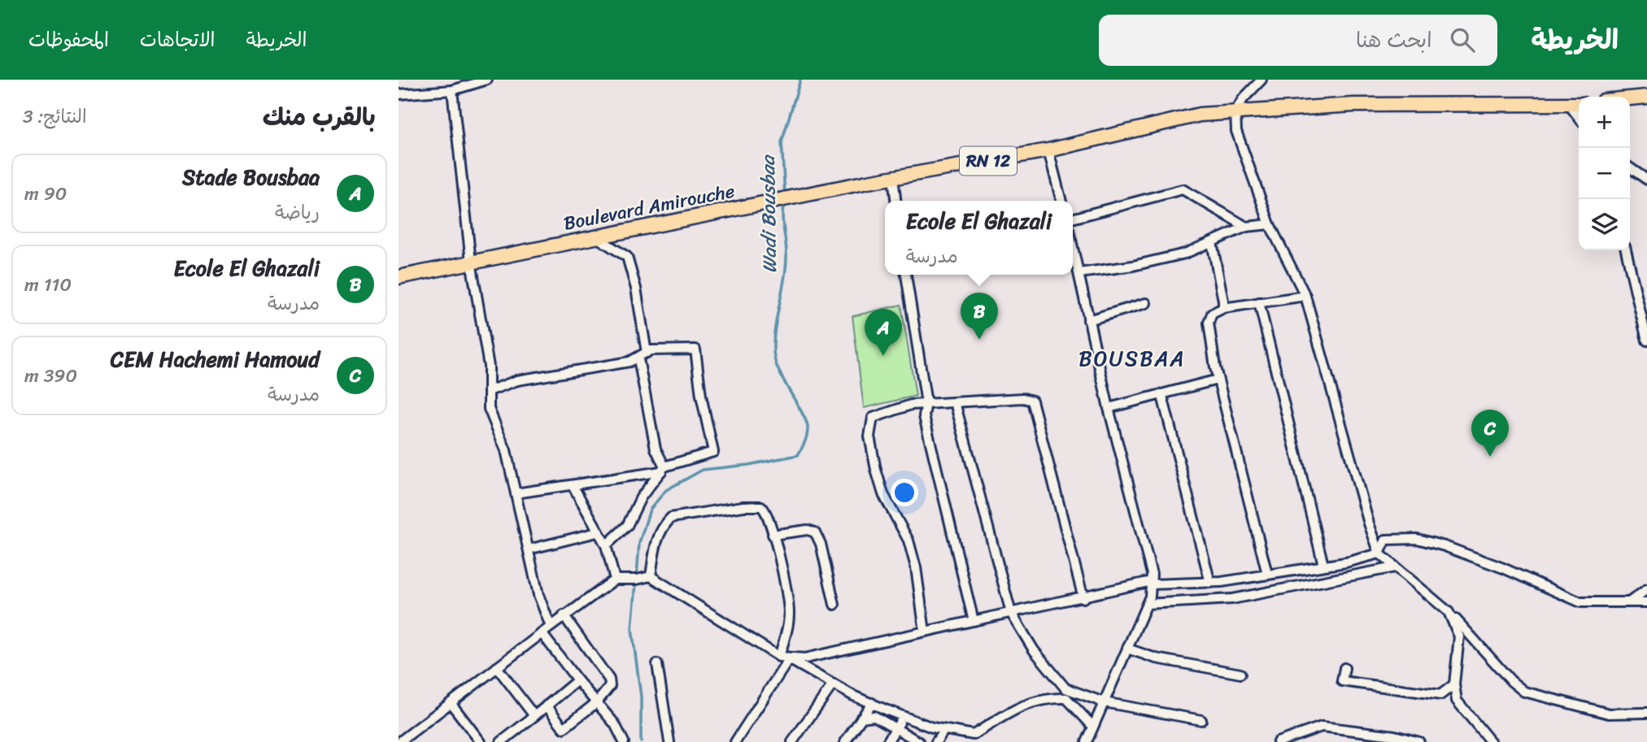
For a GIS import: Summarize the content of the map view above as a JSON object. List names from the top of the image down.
{
  "streets": {
    "main road": ["RN 12", "Boulevard Amirouche"]
  },
  "districts": ["BOUSBAA"],
  "water": ["Wadi Bousbaa"],
  "page": {
    "header": "الخريطة",
    "search": "ابحث هنا",
    "nav": ["الخريطة", "الاتجاهات", "المحفوظات"],
    "heading": ["بالقرب منك", "النتائج: 3"],
    "map_buttons": ["+", "−"],
    "list": [
      {
        "mark": "A",
        "name": "Stade Bousbaa",
        "note": "رياضة",
        "value": "90 m"
      },
      {
        "mark": "B",
        "name": "Ecole El Ghazali",
        "note": "مدرسة",
        "value": "110 m"
      },
      {
        "mark": "C",
        "name": "CEM Hachemi Hamoud",
        "note": "مدرسة",
        "value": "390 m"
      }
    ],
    "popup": ["Ecole El Ghazali", "مدرسة"],
    "pins": ["B", "A", "C"]
  }
}
